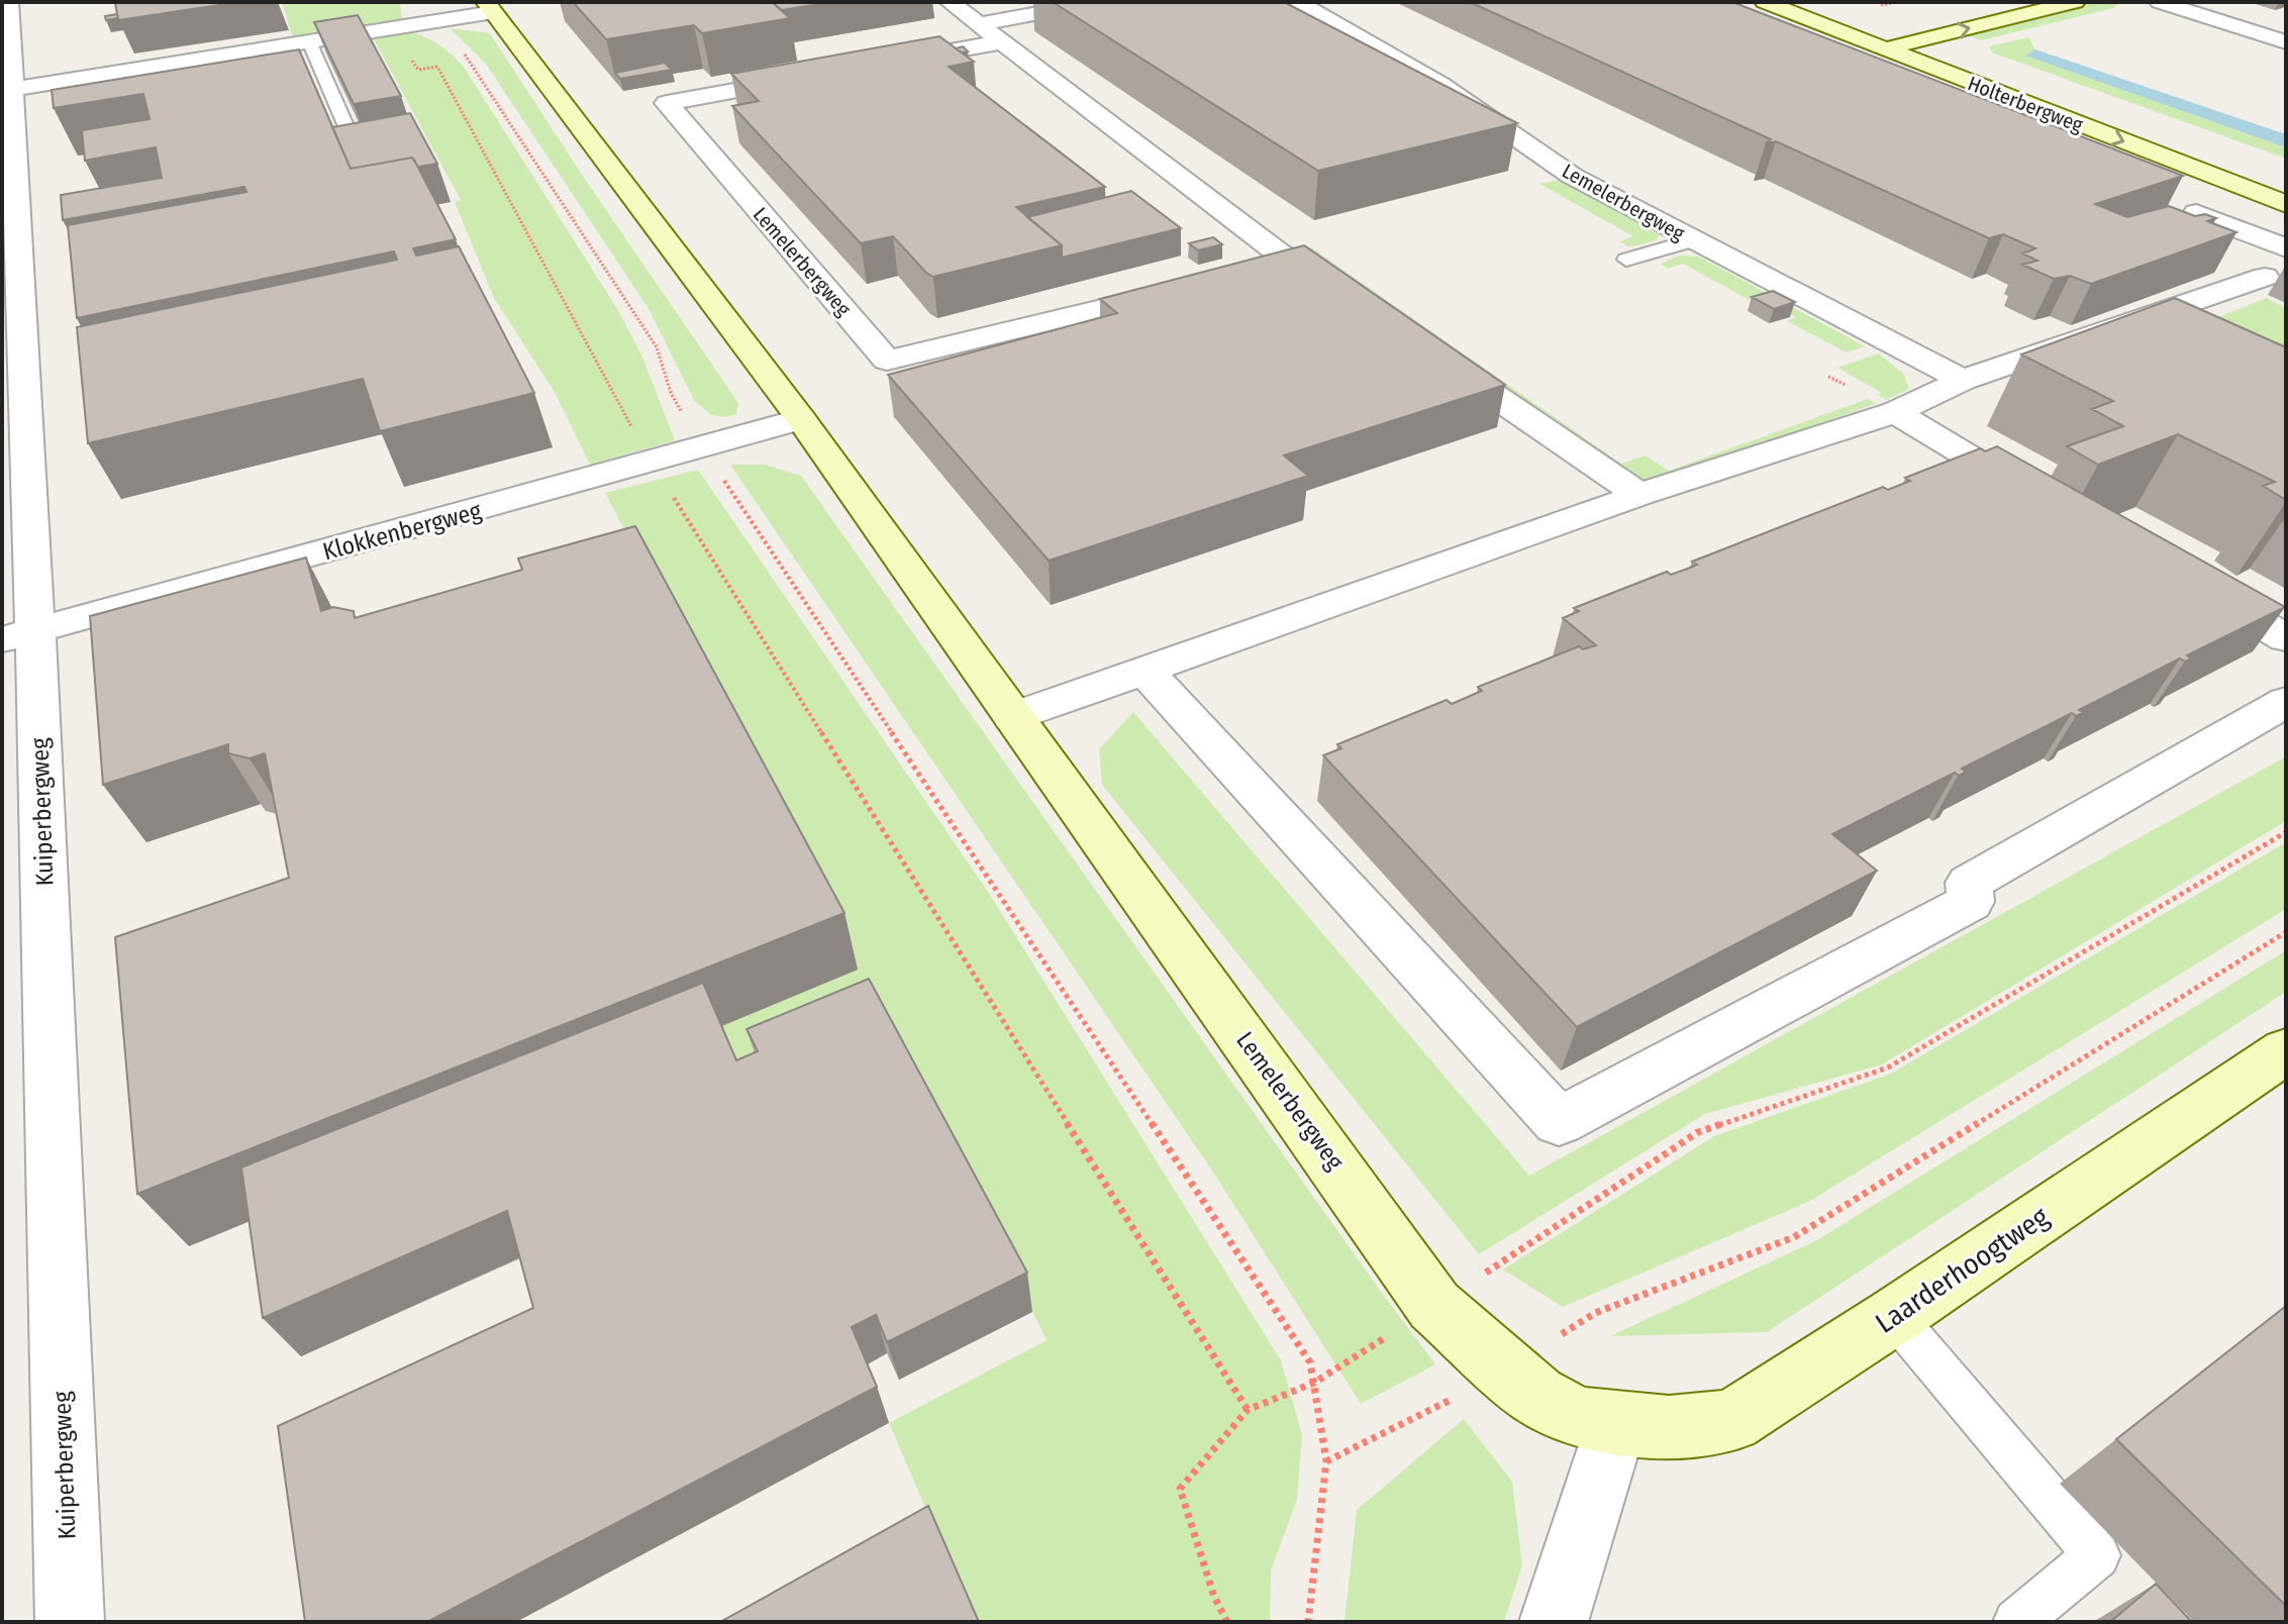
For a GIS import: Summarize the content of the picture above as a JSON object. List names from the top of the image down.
{
  "streets": {
    "street": [
      "Holterbergweg",
      "Lemelerbergweg",
      "Klokkenbergweg",
      "Kuiperbergweg",
      "Laarderhoogtweg"
    ]
  },
  "crossings": [
    ["Lemelerbergweg", "Klokkenbergweg"],
    ["Lemelerbergweg", "Laarderhoogtweg"],
    ["Klokkenbergweg", "Kuiperbergweg"]
  ]
}
